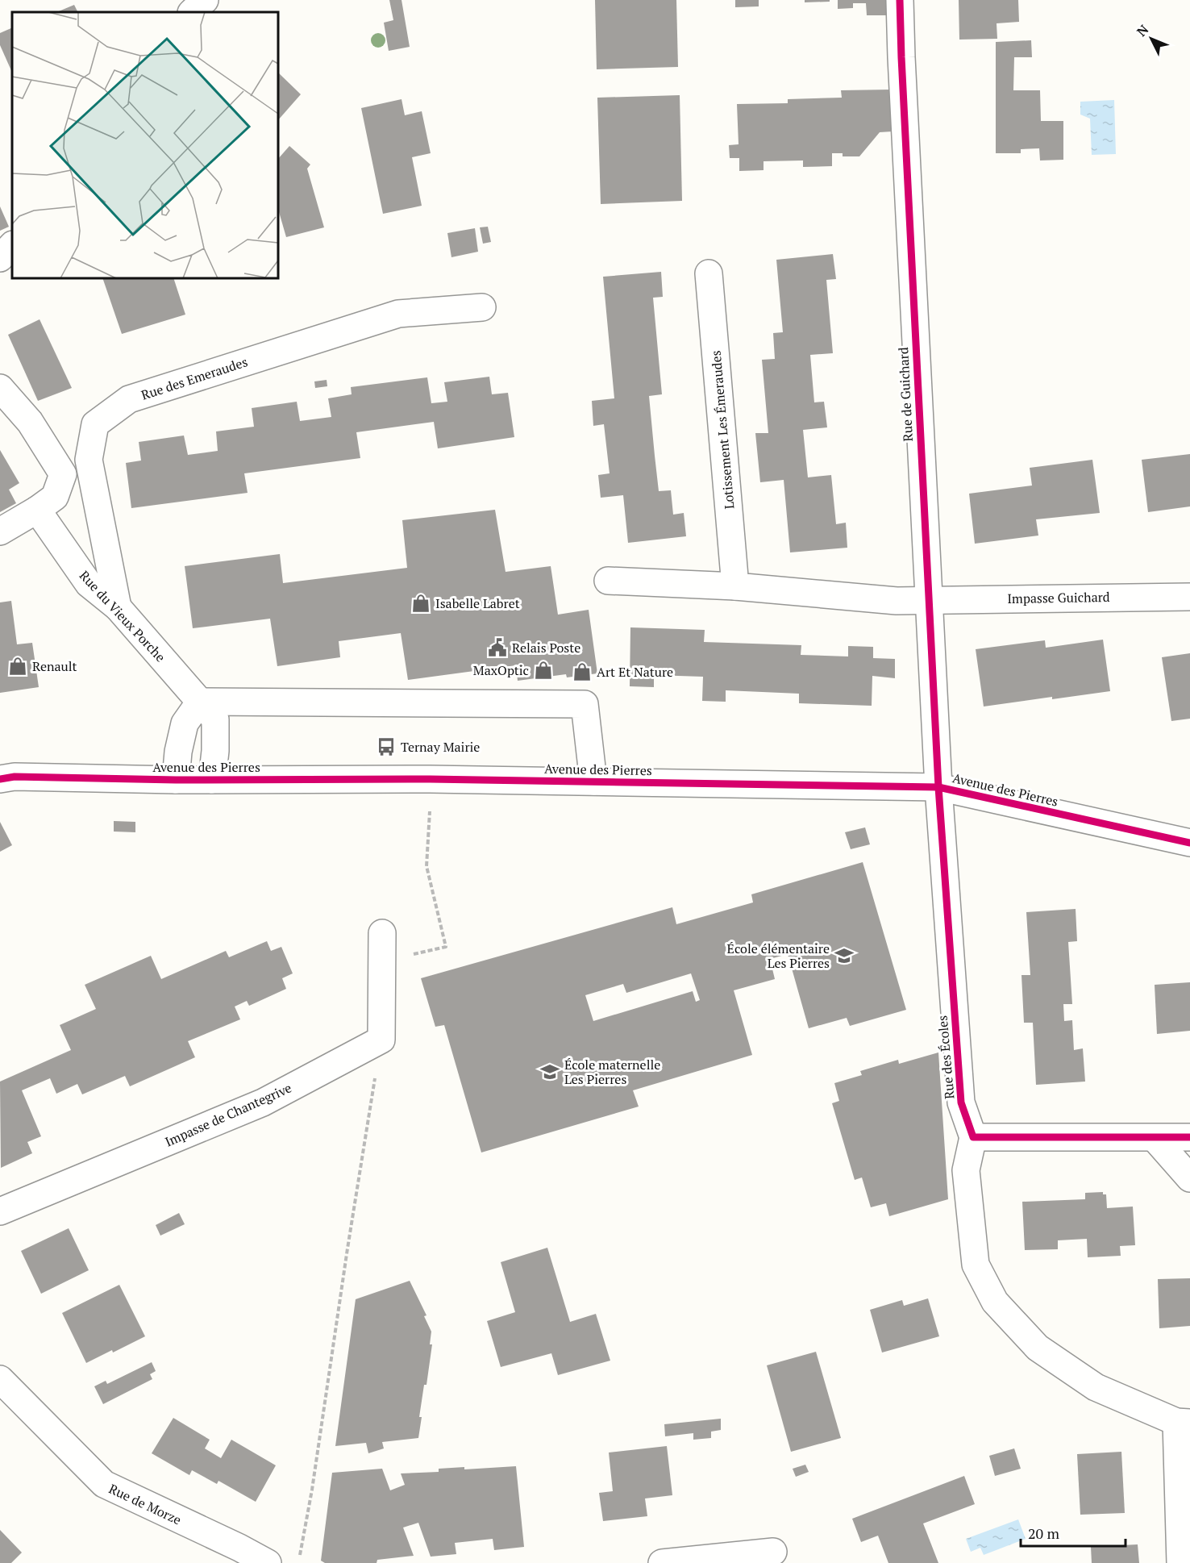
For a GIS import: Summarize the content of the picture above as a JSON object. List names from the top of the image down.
{
  "streets": {
    "street": [
      "Rue des Emeraudes",
      "Rue de Guichard",
      "Lotissement Les Émeraudes",
      "Impasse Guichard",
      "Rue du Vieux Porche",
      "Avenue des Pierres",
      "Rue des Écoles",
      "Impasse de Chantegrive",
      "Rue de Morze"
    ]
  },
  "crossings": [
    ["Rue des Emeraudes", "Rue du Vieux Porche"],
    ["Rue de Guichard", "Impasse Guichard"],
    ["Rue de Guichard", "Avenue des Pierres"],
    ["Rue de Guichard", "Rue des Écoles"],
    ["Rue du Vieux Porche", "Avenue des Pierres"],
    ["Avenue des Pierres", "Rue des Écoles"]
  ],
  "places": {
    "shop": [
      "Isabelle Labret",
      "Renault",
      "MaxOptic",
      "Art Et Nature"
    ],
    "public building": ["Relais Poste"],
    "bus stop": ["Ternay Mairie"],
    "school or university": ["École élémentaire Les Pierres", "École maternelle Les Pierres"]
  },
  "scale_bar": "20 m",
  "north": "top left"
}
